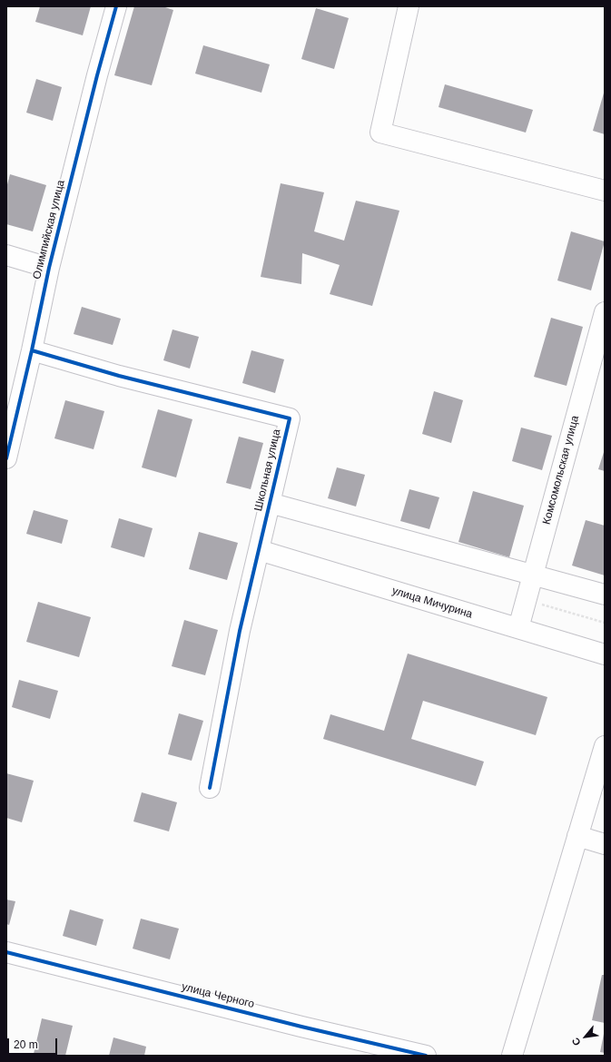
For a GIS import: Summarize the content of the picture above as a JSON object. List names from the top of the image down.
{
  "streets": {
    "street": [
      "Олимпийская улица",
      "Школьная улица",
      "Комсомольская улица",
      "улица Мичурина",
      "улица Черного"
    ]
  },
  "crossings": [
    ["Олимпийская улица", "Школьная улица"],
    ["Школьная улица", "улица Мичурина"],
    ["Комсомольская улица", "улица Мичурина"]
  ],
  "scale_bar": "20 m",
  "north": "bottom left"
}
